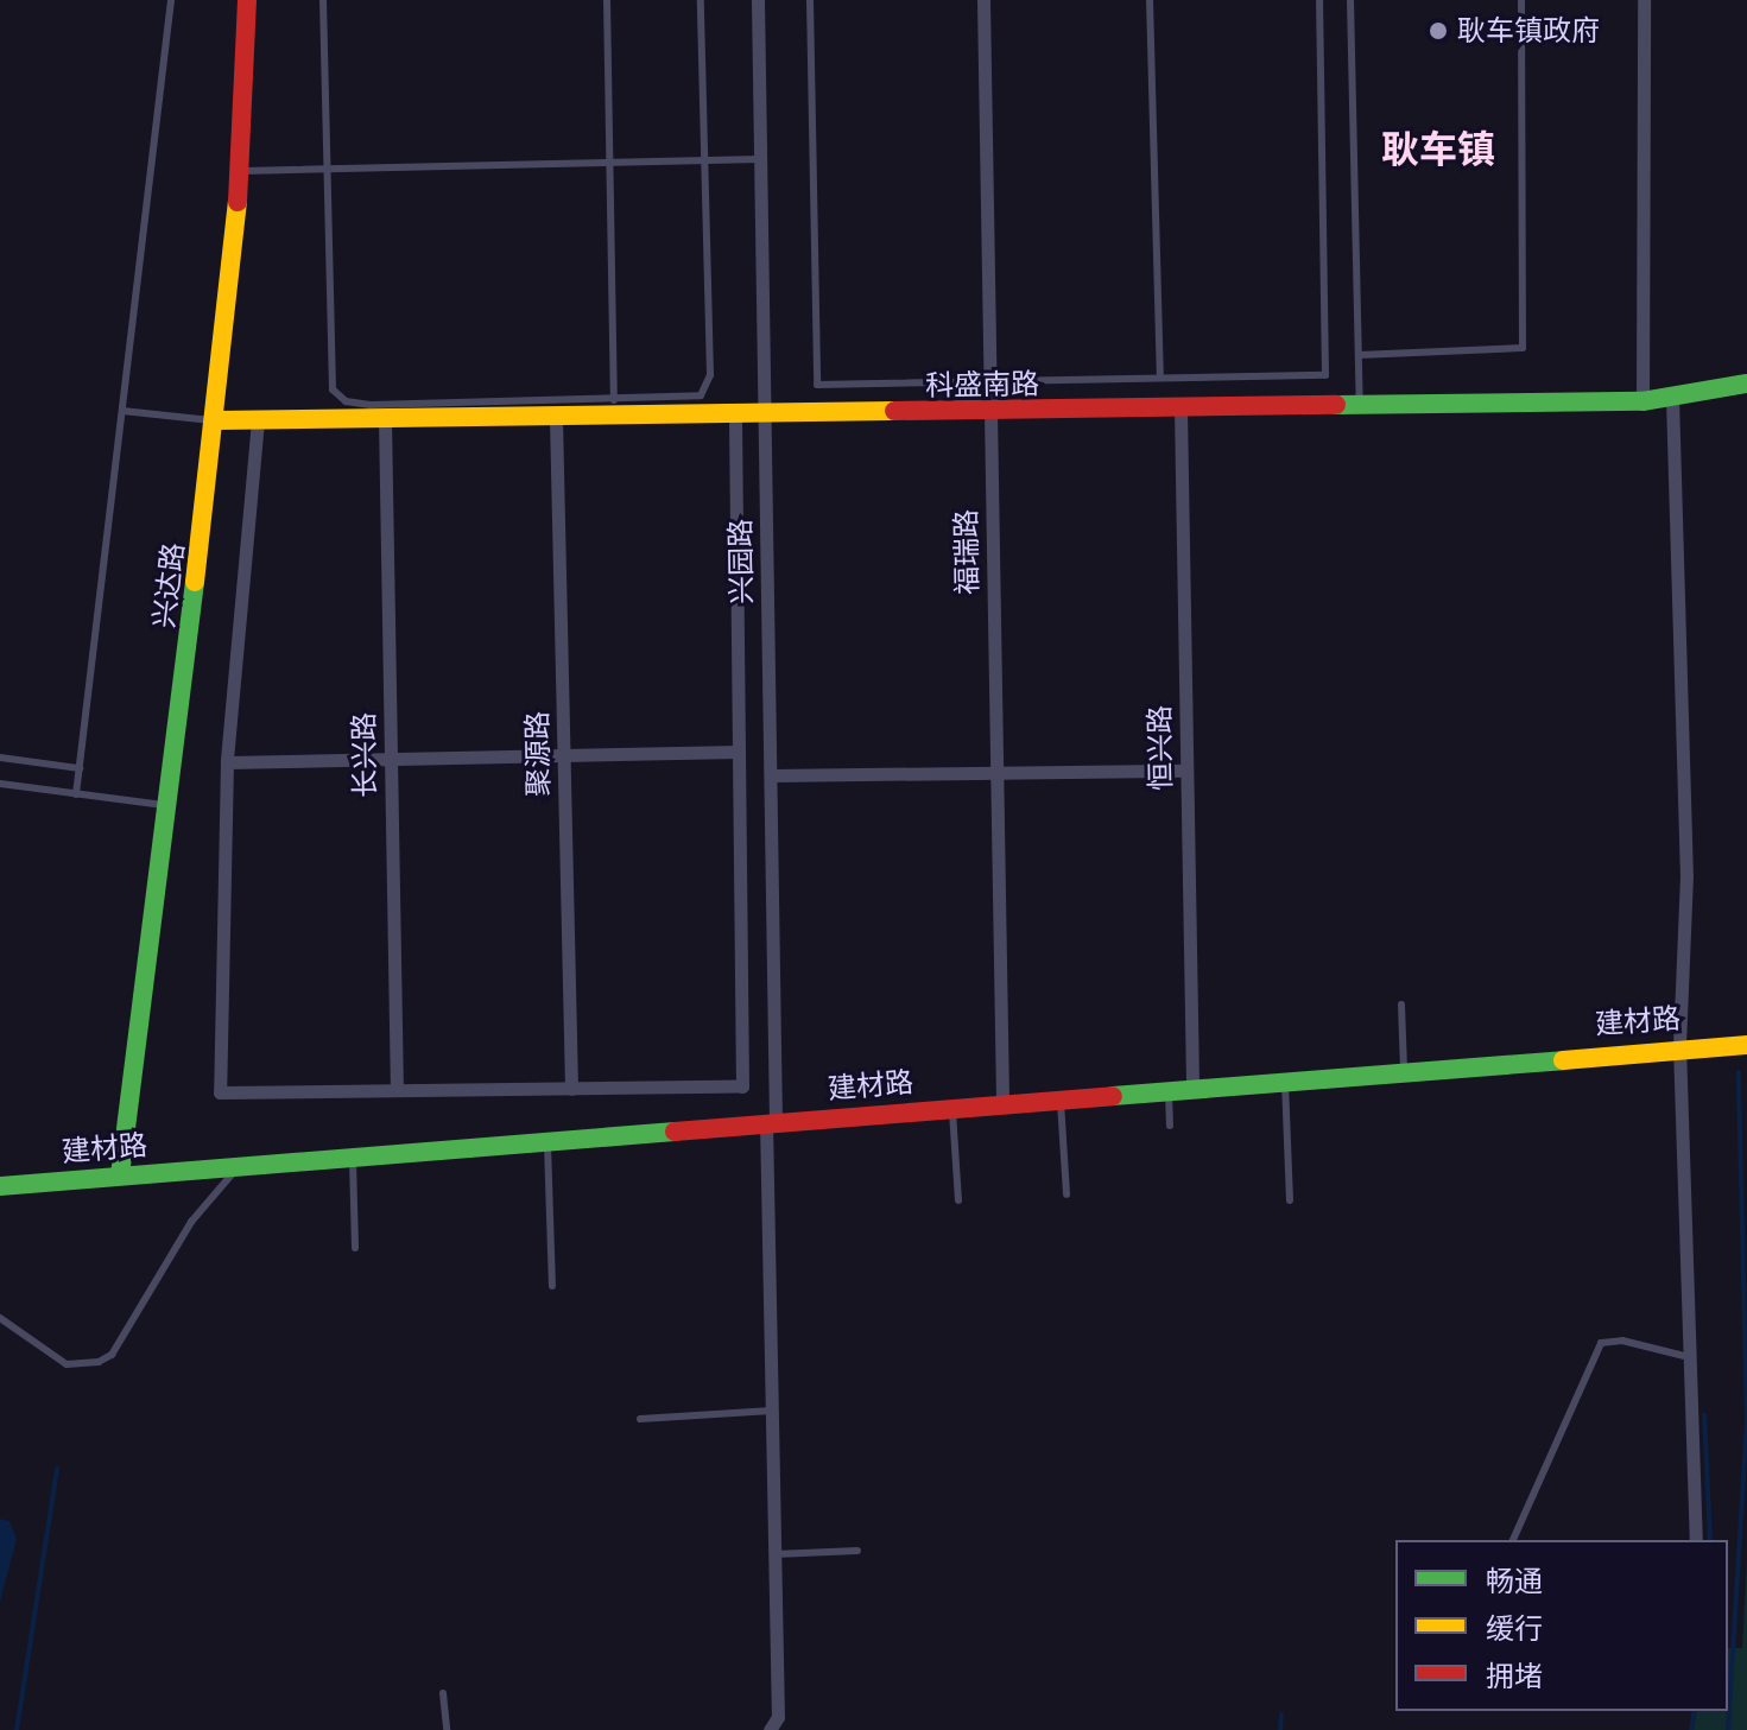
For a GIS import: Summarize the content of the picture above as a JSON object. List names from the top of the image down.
{
  "streets": {
    "street": [
      "科盛南路",
      "福瑞路",
      "兴园路",
      "兴达路",
      "恒兴路",
      "聚源路",
      "长兴路",
      "建材路"
    ]
  },
  "crossings": [
    ["科盛南路", "福瑞路"],
    ["科盛南路", "兴园路"],
    ["科盛南路", "兴达路"],
    ["科盛南路", "恒兴路"],
    ["科盛南路", "聚源路"],
    ["科盛南路", "长兴路"],
    ["福瑞路", "建材路"],
    ["兴园路", "建材路"],
    ["兴达路", "建材路"],
    ["恒兴路", "建材路"]
  ],
  "districts": ["耿车镇"],
  "places": ["耿车镇政府"],
  "legend": ["畅通", "缓行", "拥堵"]
}
